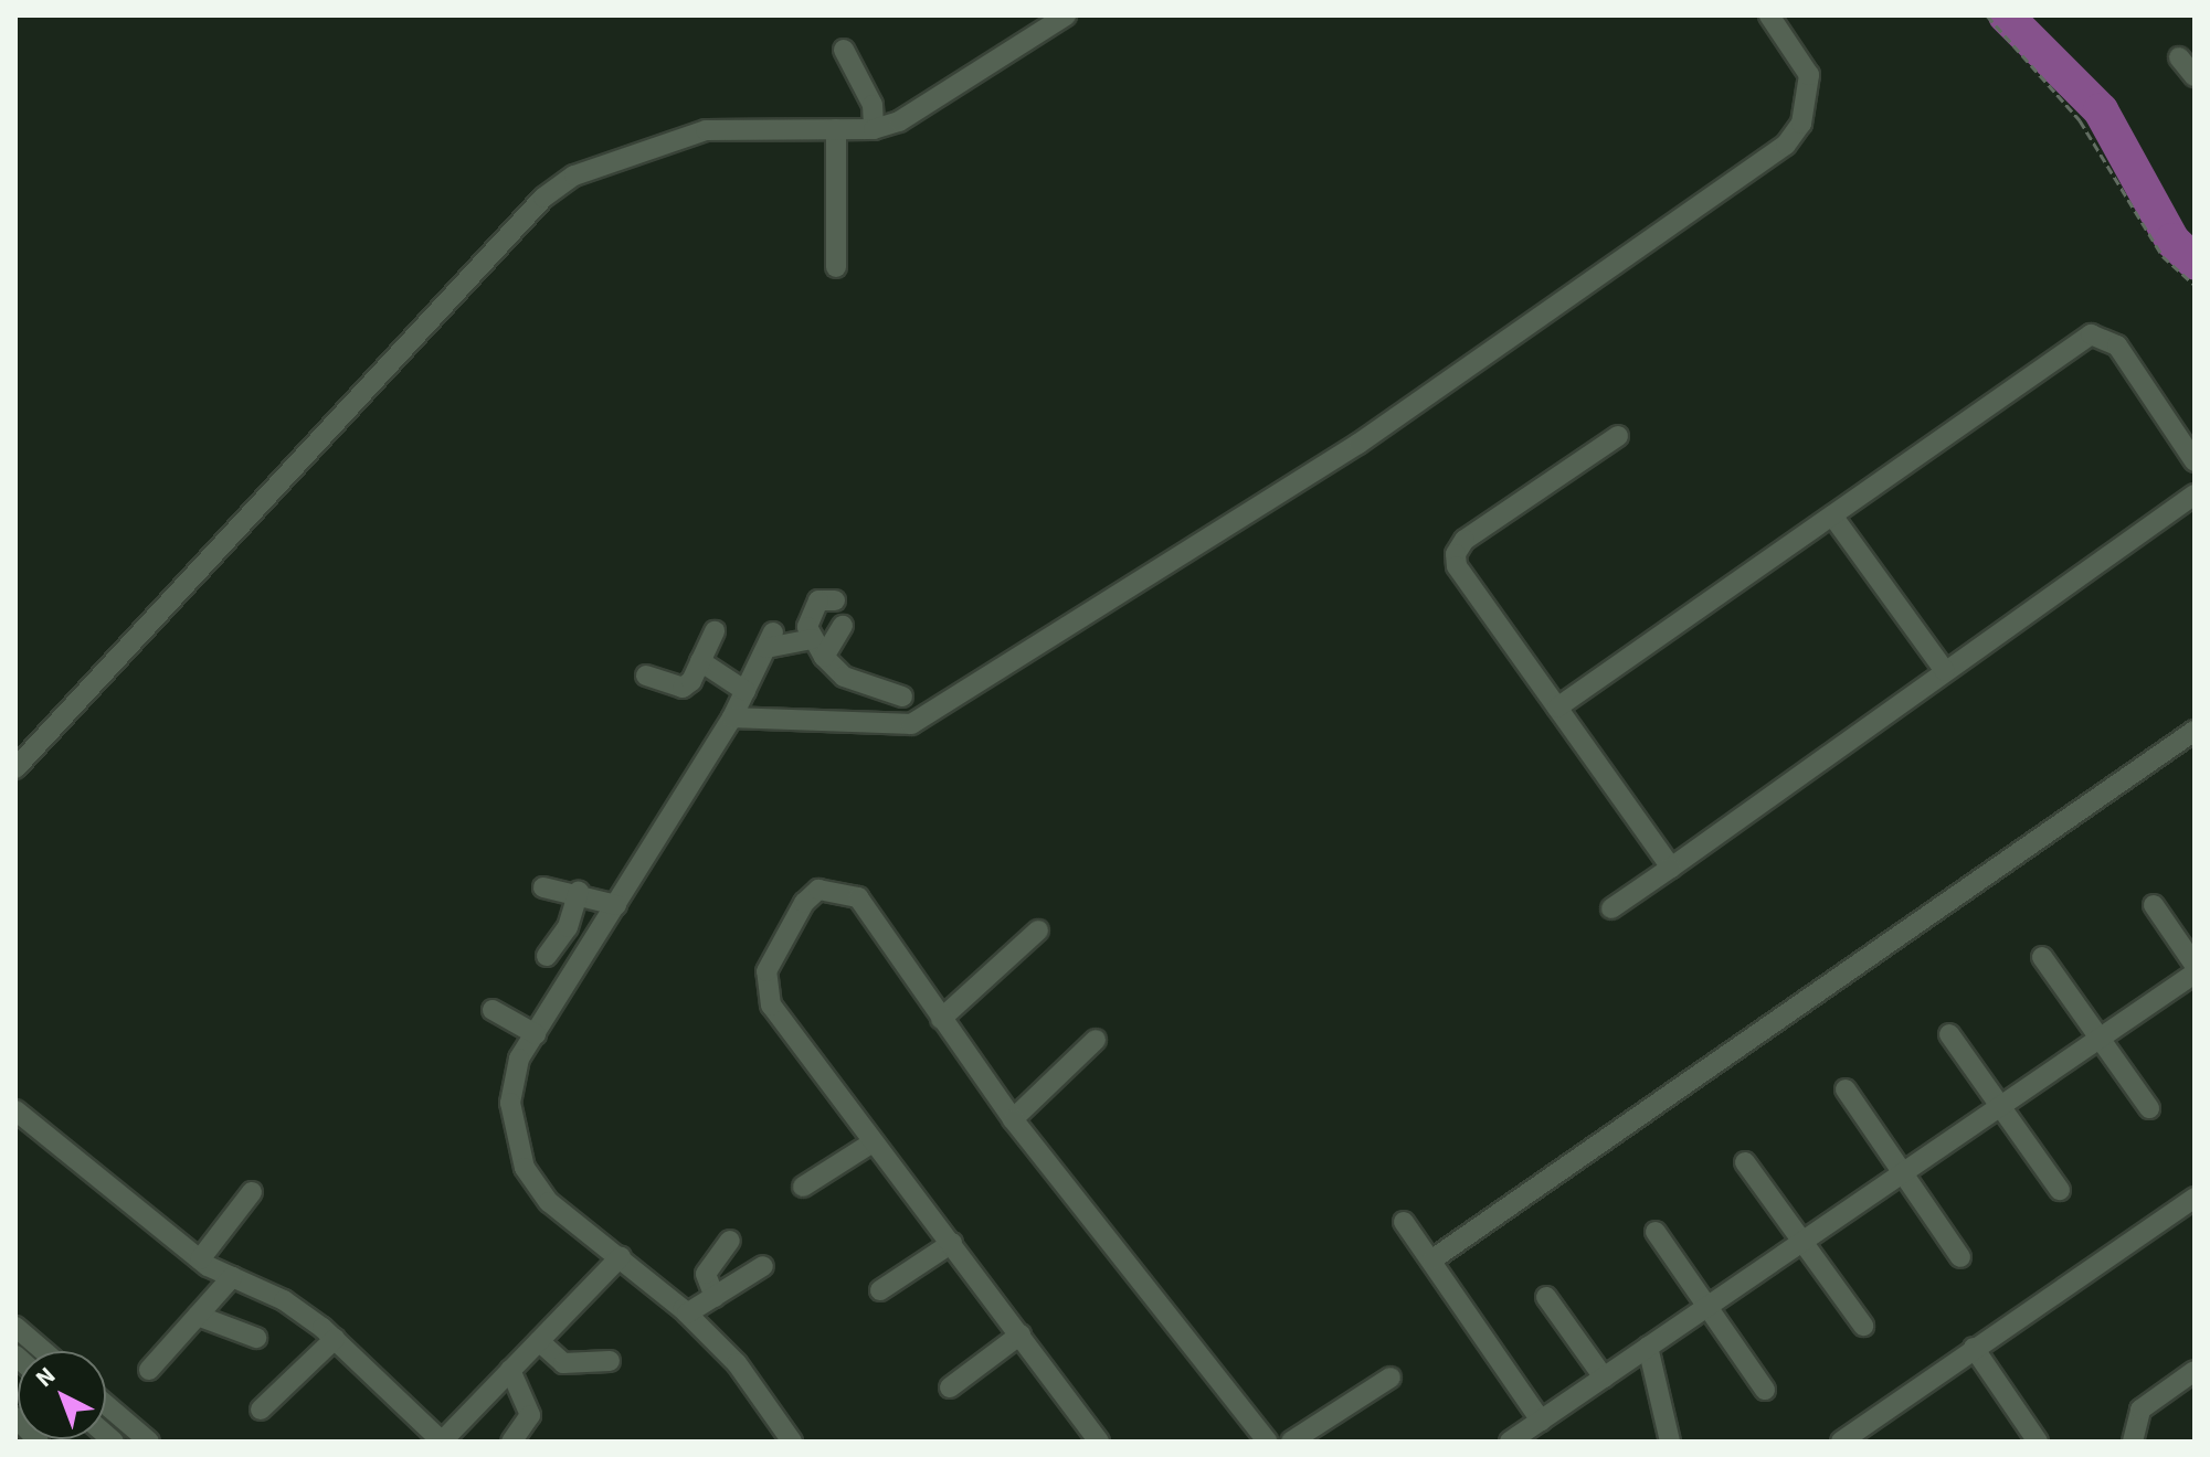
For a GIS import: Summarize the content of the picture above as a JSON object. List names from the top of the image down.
{
  "north": "top left"
}
